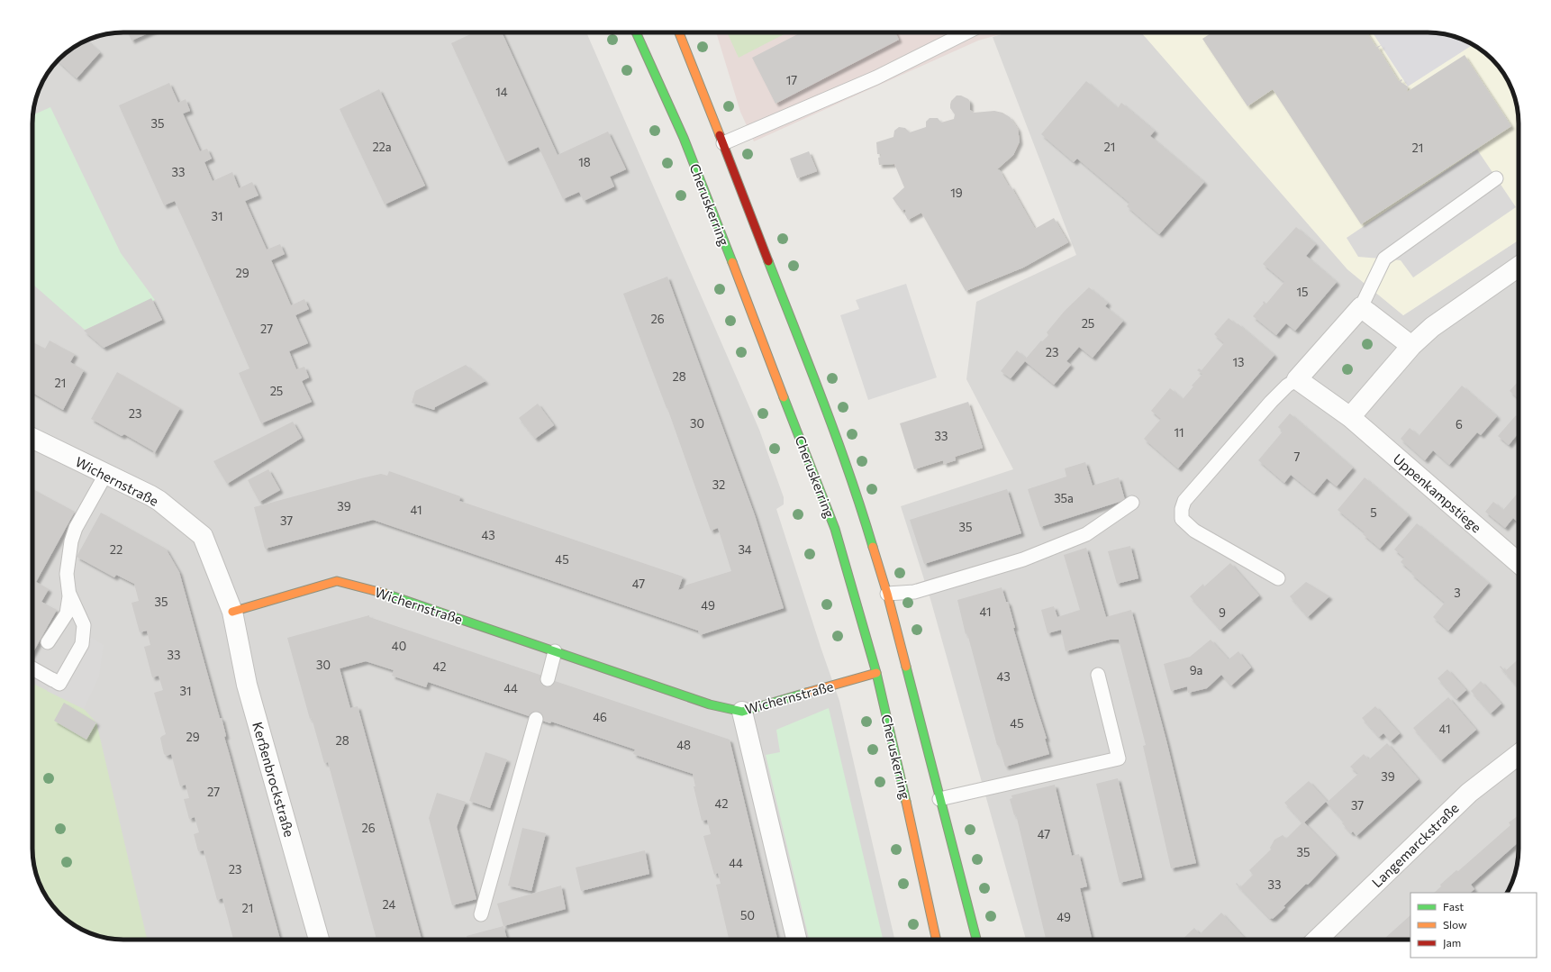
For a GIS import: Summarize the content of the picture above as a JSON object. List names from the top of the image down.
{
  "streets": {
    "main road": ["Cheruskerring", "Wichernstraße"],
    "street": ["Uppenkampstiege", "Kerßenbrockstraße", "Langemarckstraße"]
  },
  "crossings": [
    ["Cheruskerring", "Wichernstraße"],
    ["Wichernstraße", "Kerßenbrockstraße"]
  ],
  "house_numbers": [
    "17",
    "14",
    "35",
    "22a",
    "21",
    "21",
    "18",
    "33",
    "19",
    "31",
    "29",
    "15",
    "26",
    "25",
    "27",
    "23",
    "13",
    "28",
    "21",
    "25",
    "23",
    "30",
    "6",
    "11",
    "33",
    "7",
    "32",
    "35a",
    "39",
    "41",
    "5",
    "37",
    "35",
    "43",
    "22",
    "34",
    "45",
    "47",
    "3",
    "35",
    "49",
    "41",
    "9",
    "40",
    "33",
    "30",
    "42",
    "9a",
    "43",
    "44",
    "31",
    "46",
    "45",
    "41",
    "29",
    "28",
    "48",
    "39",
    "27",
    "42",
    "37",
    "26",
    "47",
    "35",
    "44",
    "23",
    "33",
    "24",
    "21",
    "50",
    "49"
  ],
  "legend": ["Fast", "Slow", "Jam"]
}
